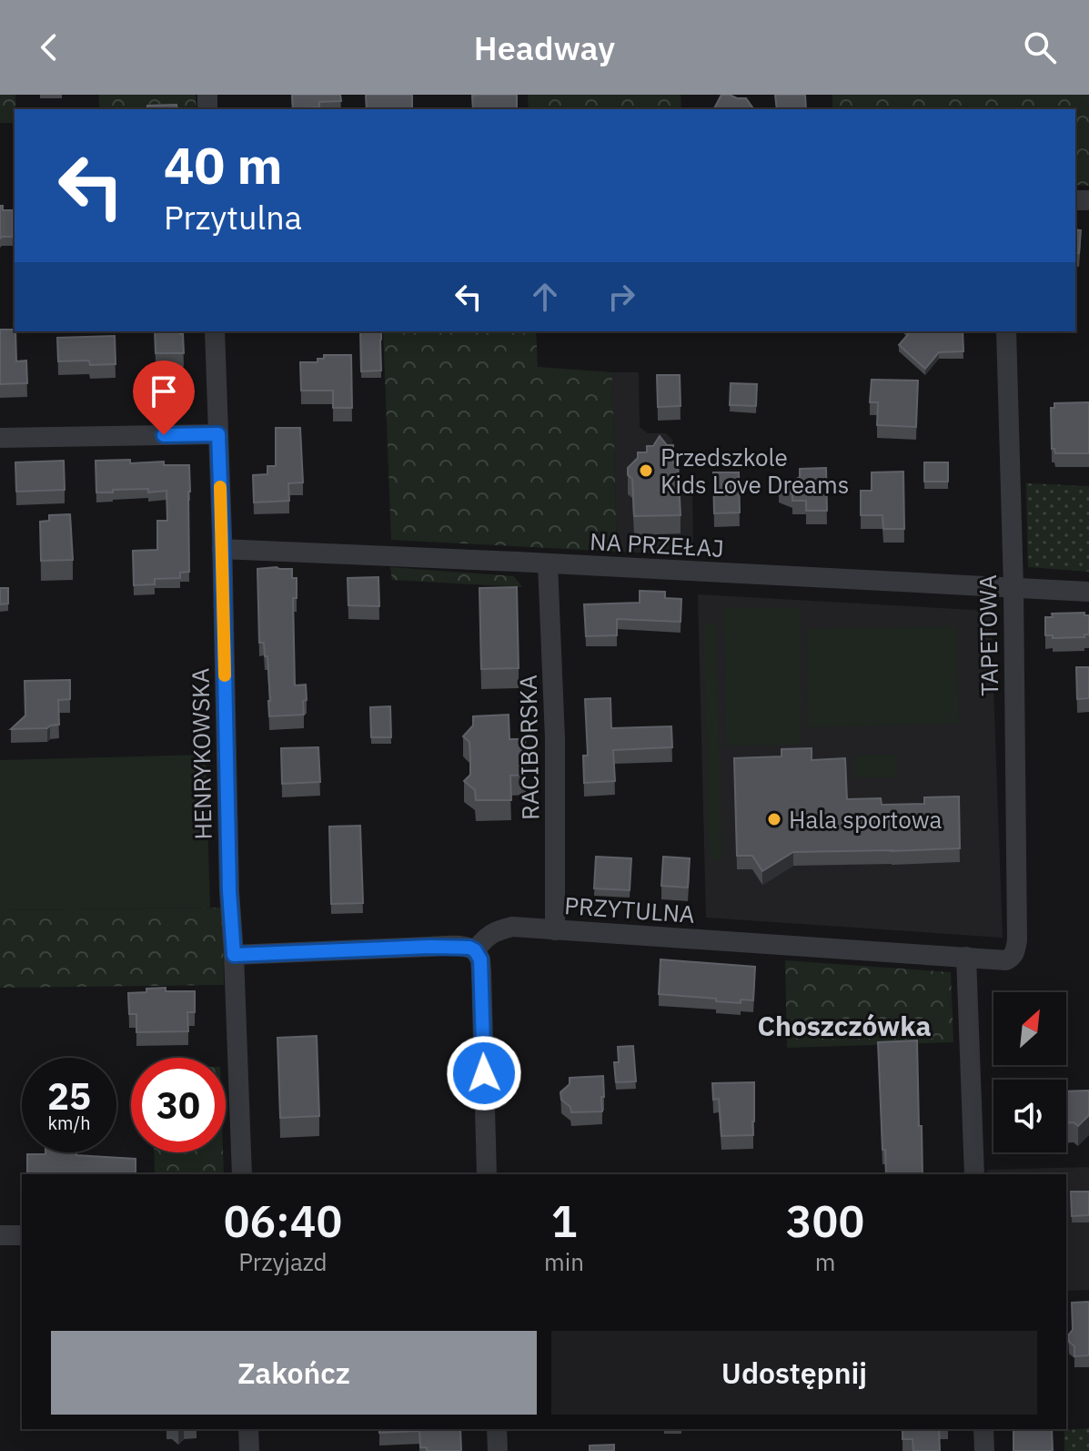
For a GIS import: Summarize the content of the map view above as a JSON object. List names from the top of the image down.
{
  "streets": {
    "street": [
      "NA PRZEŁAJ",
      "TAPETOWA",
      "RACIBORSKA",
      "HENRYKOWSKA",
      "PRZYTULNA"
    ]
  },
  "crossings": [
    ["NA PRZEŁAJ", "TAPETOWA"],
    ["NA PRZEŁAJ", "RACIBORSKA"],
    ["NA PRZEŁAJ", "HENRYKOWSKA"],
    ["TAPETOWA", "PRZYTULNA"],
    ["RACIBORSKA", "PRZYTULNA"]
  ],
  "districts": ["Choszczówka"],
  "places": ["Przedszkole Kids Love Dreams", "Hala sportowa"],
  "north": "top right",
  "page": {
    "header": "Headway",
    "turn": ["40 m", "Przytulna"],
    "speed": "25 km/h",
    "limit": "30",
    "eta": [
      "06:40",
      "Przyjazd",
      "1",
      "min",
      "300",
      "m"
    ],
    "buttons": ["Zakończ", "Udostępnij"]
  }
}
